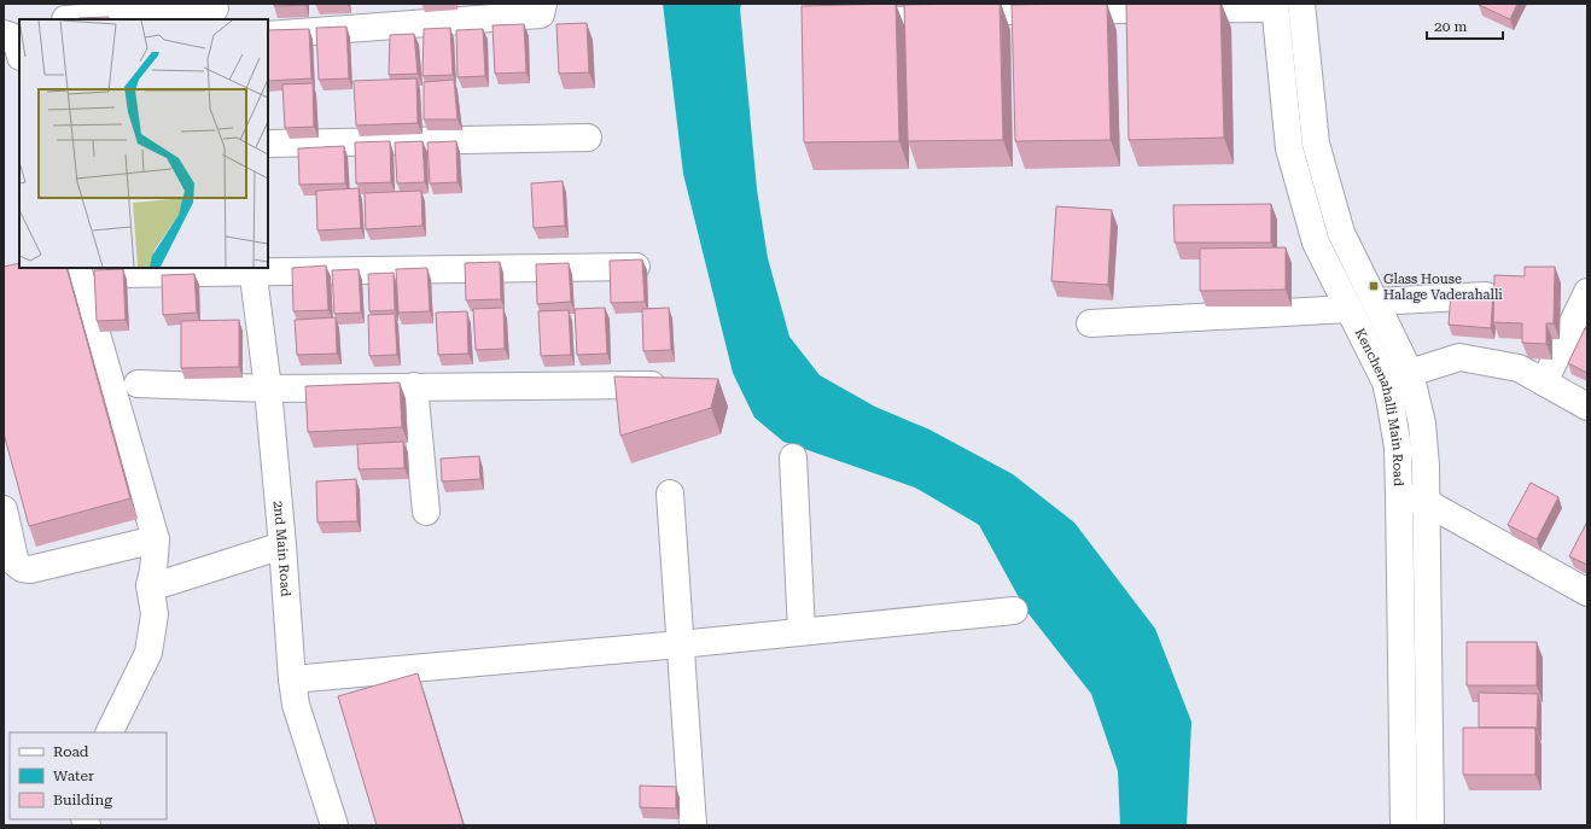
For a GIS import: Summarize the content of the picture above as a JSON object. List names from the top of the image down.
{
  "streets": {
    "street": ["Kenchenahalli Main Road", "2nd Main Road"]
  },
  "places": {
    "transit": ["Glass House Halage Vaderahalli"]
  },
  "legend": ["Road", "Water", "Building"],
  "scale_bar": "20 m"
}
